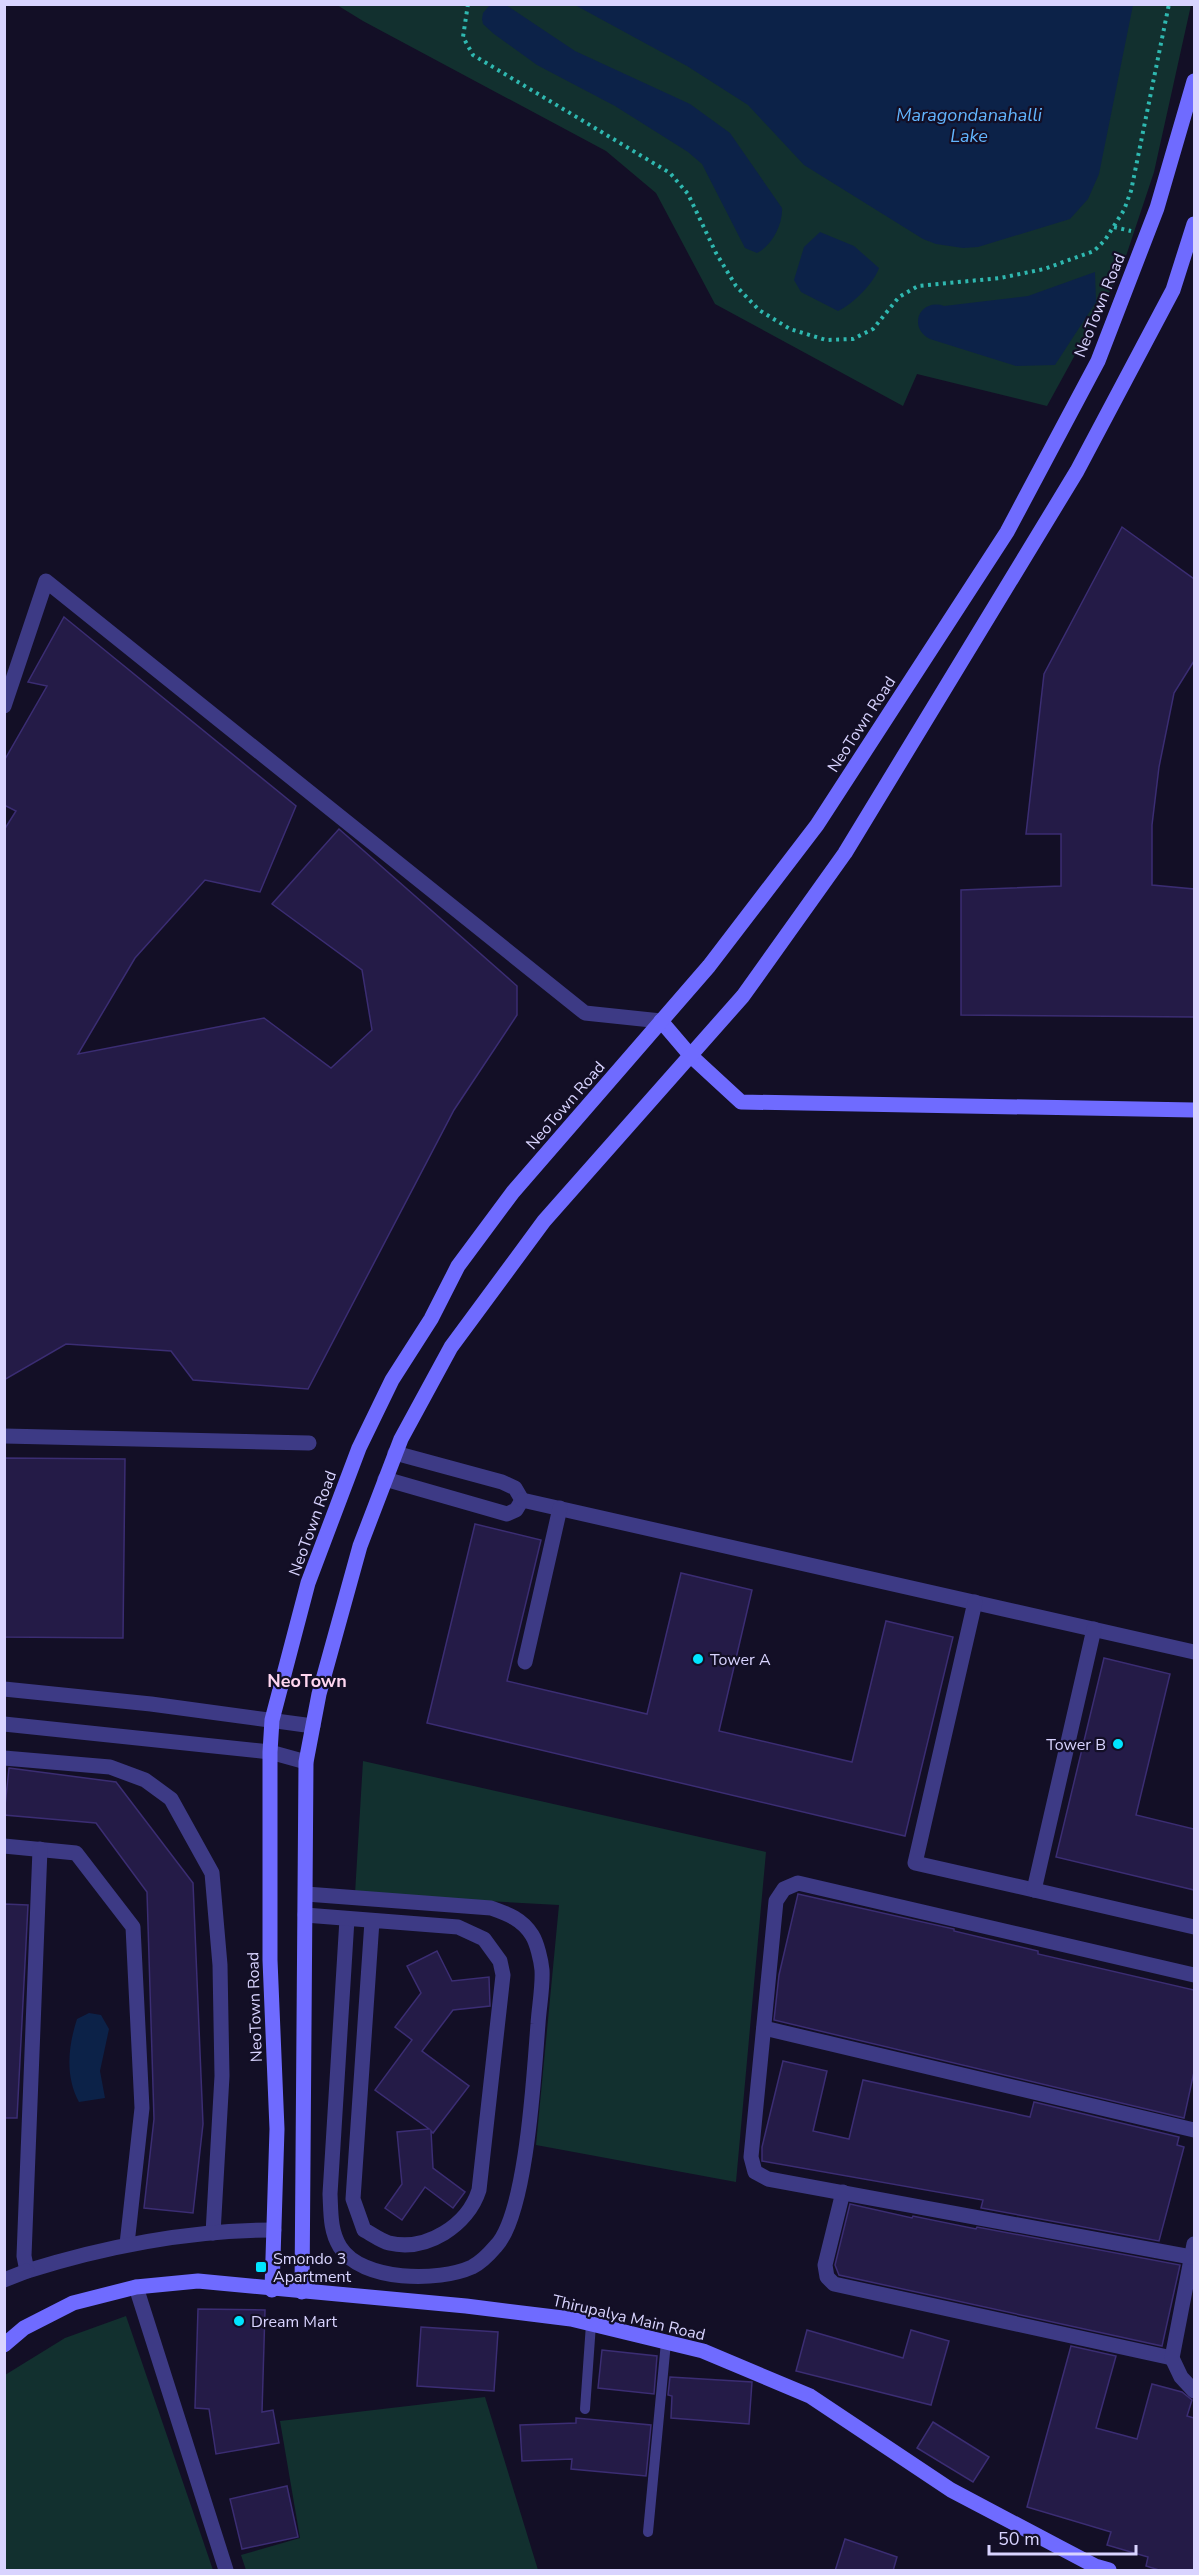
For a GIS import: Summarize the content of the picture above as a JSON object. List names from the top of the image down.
{
  "streets": {
    "street": ["NeoTown Road", "Thirupalya Main Road"]
  },
  "crossings": [
    ["NeoTown Road", "Thirupalya Main Road"]
  ],
  "districts": ["NeoTown"],
  "water": ["Maragondanahalli Lake"],
  "places": {
    "other": ["Tower A", "Tower B", "Dream Mart"],
    "transit": ["Smondo 3 Apartment"]
  },
  "scale_bar": "50 m"
}
